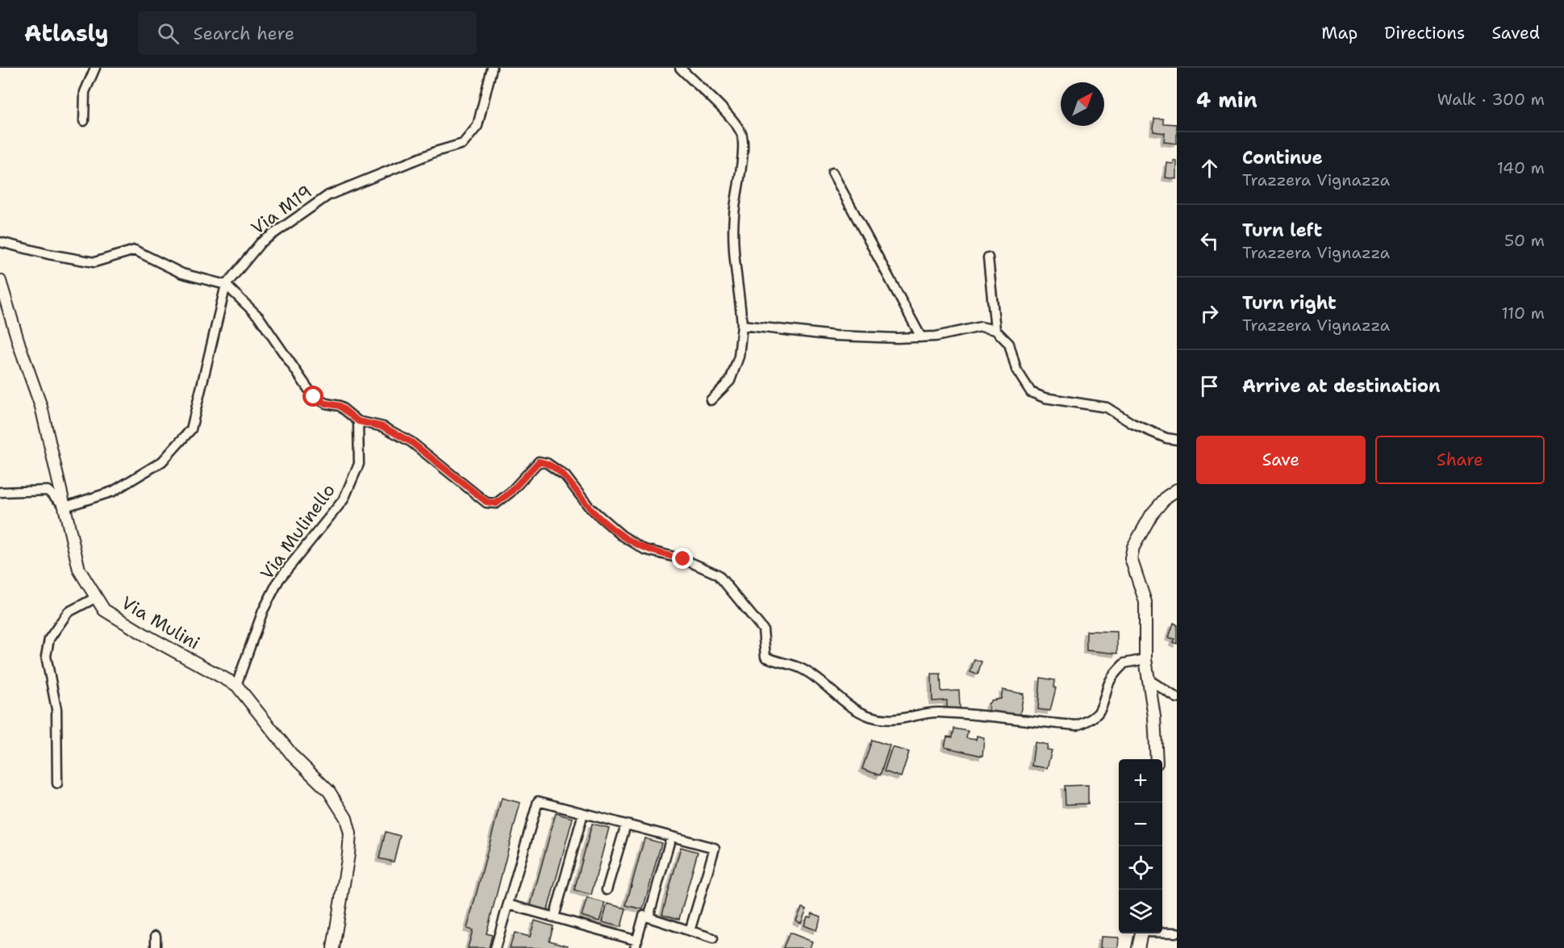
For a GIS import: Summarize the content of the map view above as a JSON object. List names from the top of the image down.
{
  "streets": {
    "street": ["Via M19", "Via Mulinello", "Via Mulini"]
  },
  "crossings": [
    ["Via M19", "Via Mulini"],
    ["Via Mulinello", "Via Mulini"]
  ],
  "north": "top right",
  "page": {
    "header": "Atlasly",
    "search": "Search here",
    "nav": ["Map", "Directions", "Saved"],
    "heading": ["4 min", "Walk · 300 m"],
    "list": [
      ["Continue", "Trazzera Vignazza", "140 m"],
      ["Turn left", "Trazzera Vignazza", "50 m"],
      ["Turn right", "Trazzera Vignazza", "110 m"],
      "Arrive at destination"
    ],
    "buttons": ["Save", "Share"],
    "map_buttons": ["+", "−"]
  }
}
